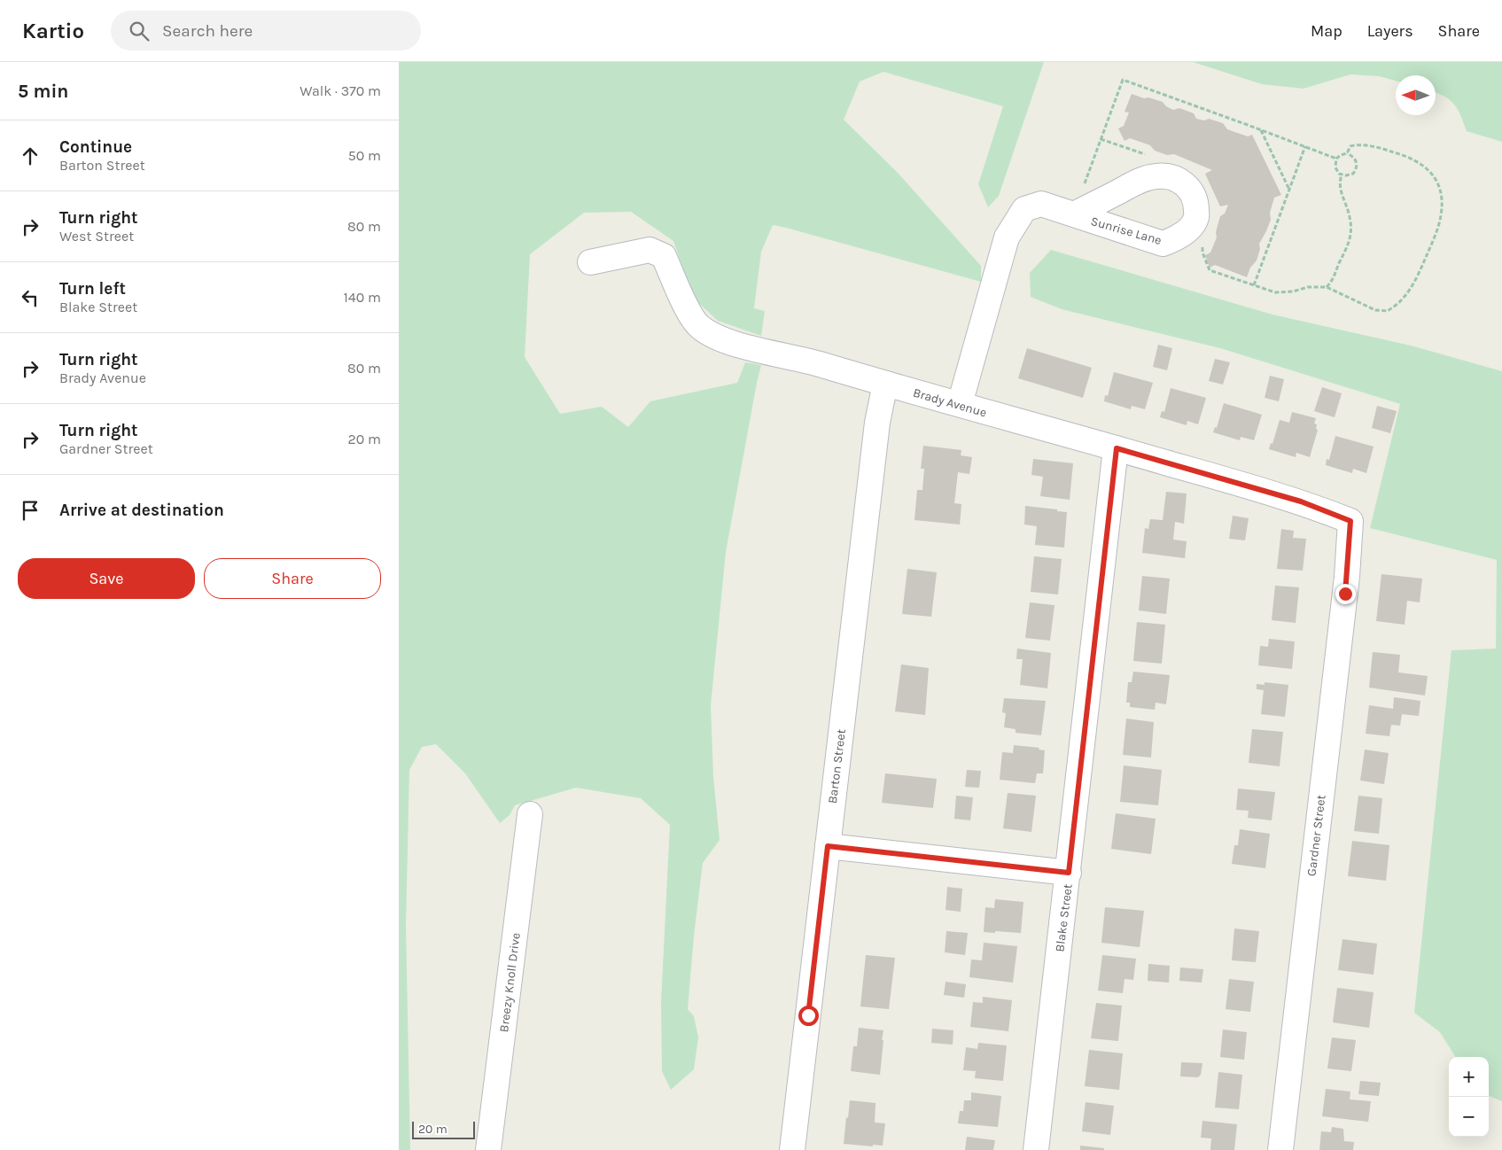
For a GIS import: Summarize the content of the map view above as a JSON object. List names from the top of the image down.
{
  "streets": {
    "street": [
      "Brady Avenue",
      "Barton Street",
      "Gardner Street",
      "Blake Street",
      "Breezy Knoll Drive"
    ]
  },
  "crossings": [
    ["Brady Avenue", "Barton Street"],
    ["Brady Avenue", "Gardner Street"],
    ["Brady Avenue", "Blake Street"]
  ],
  "scale_bar": "20 m",
  "north": "left",
  "page": {
    "header": "Kartio",
    "search": "Search here",
    "nav": ["Map", "Layers", "Share"],
    "heading": ["5 min", "Walk · 370 m"],
    "list": [
      ["Continue", "Barton Street", "50 m"],
      ["Turn right", "West Street", "80 m"],
      ["Turn left", "Blake Street", "140 m"],
      ["Turn right", "Brady Avenue", "80 m"],
      ["Turn right", "Gardner Street", "20 m"],
      "Arrive at destination"
    ],
    "buttons": ["Save", "Share"],
    "map_buttons": ["+", "−"],
    "scale": "20 m"
  }
}
